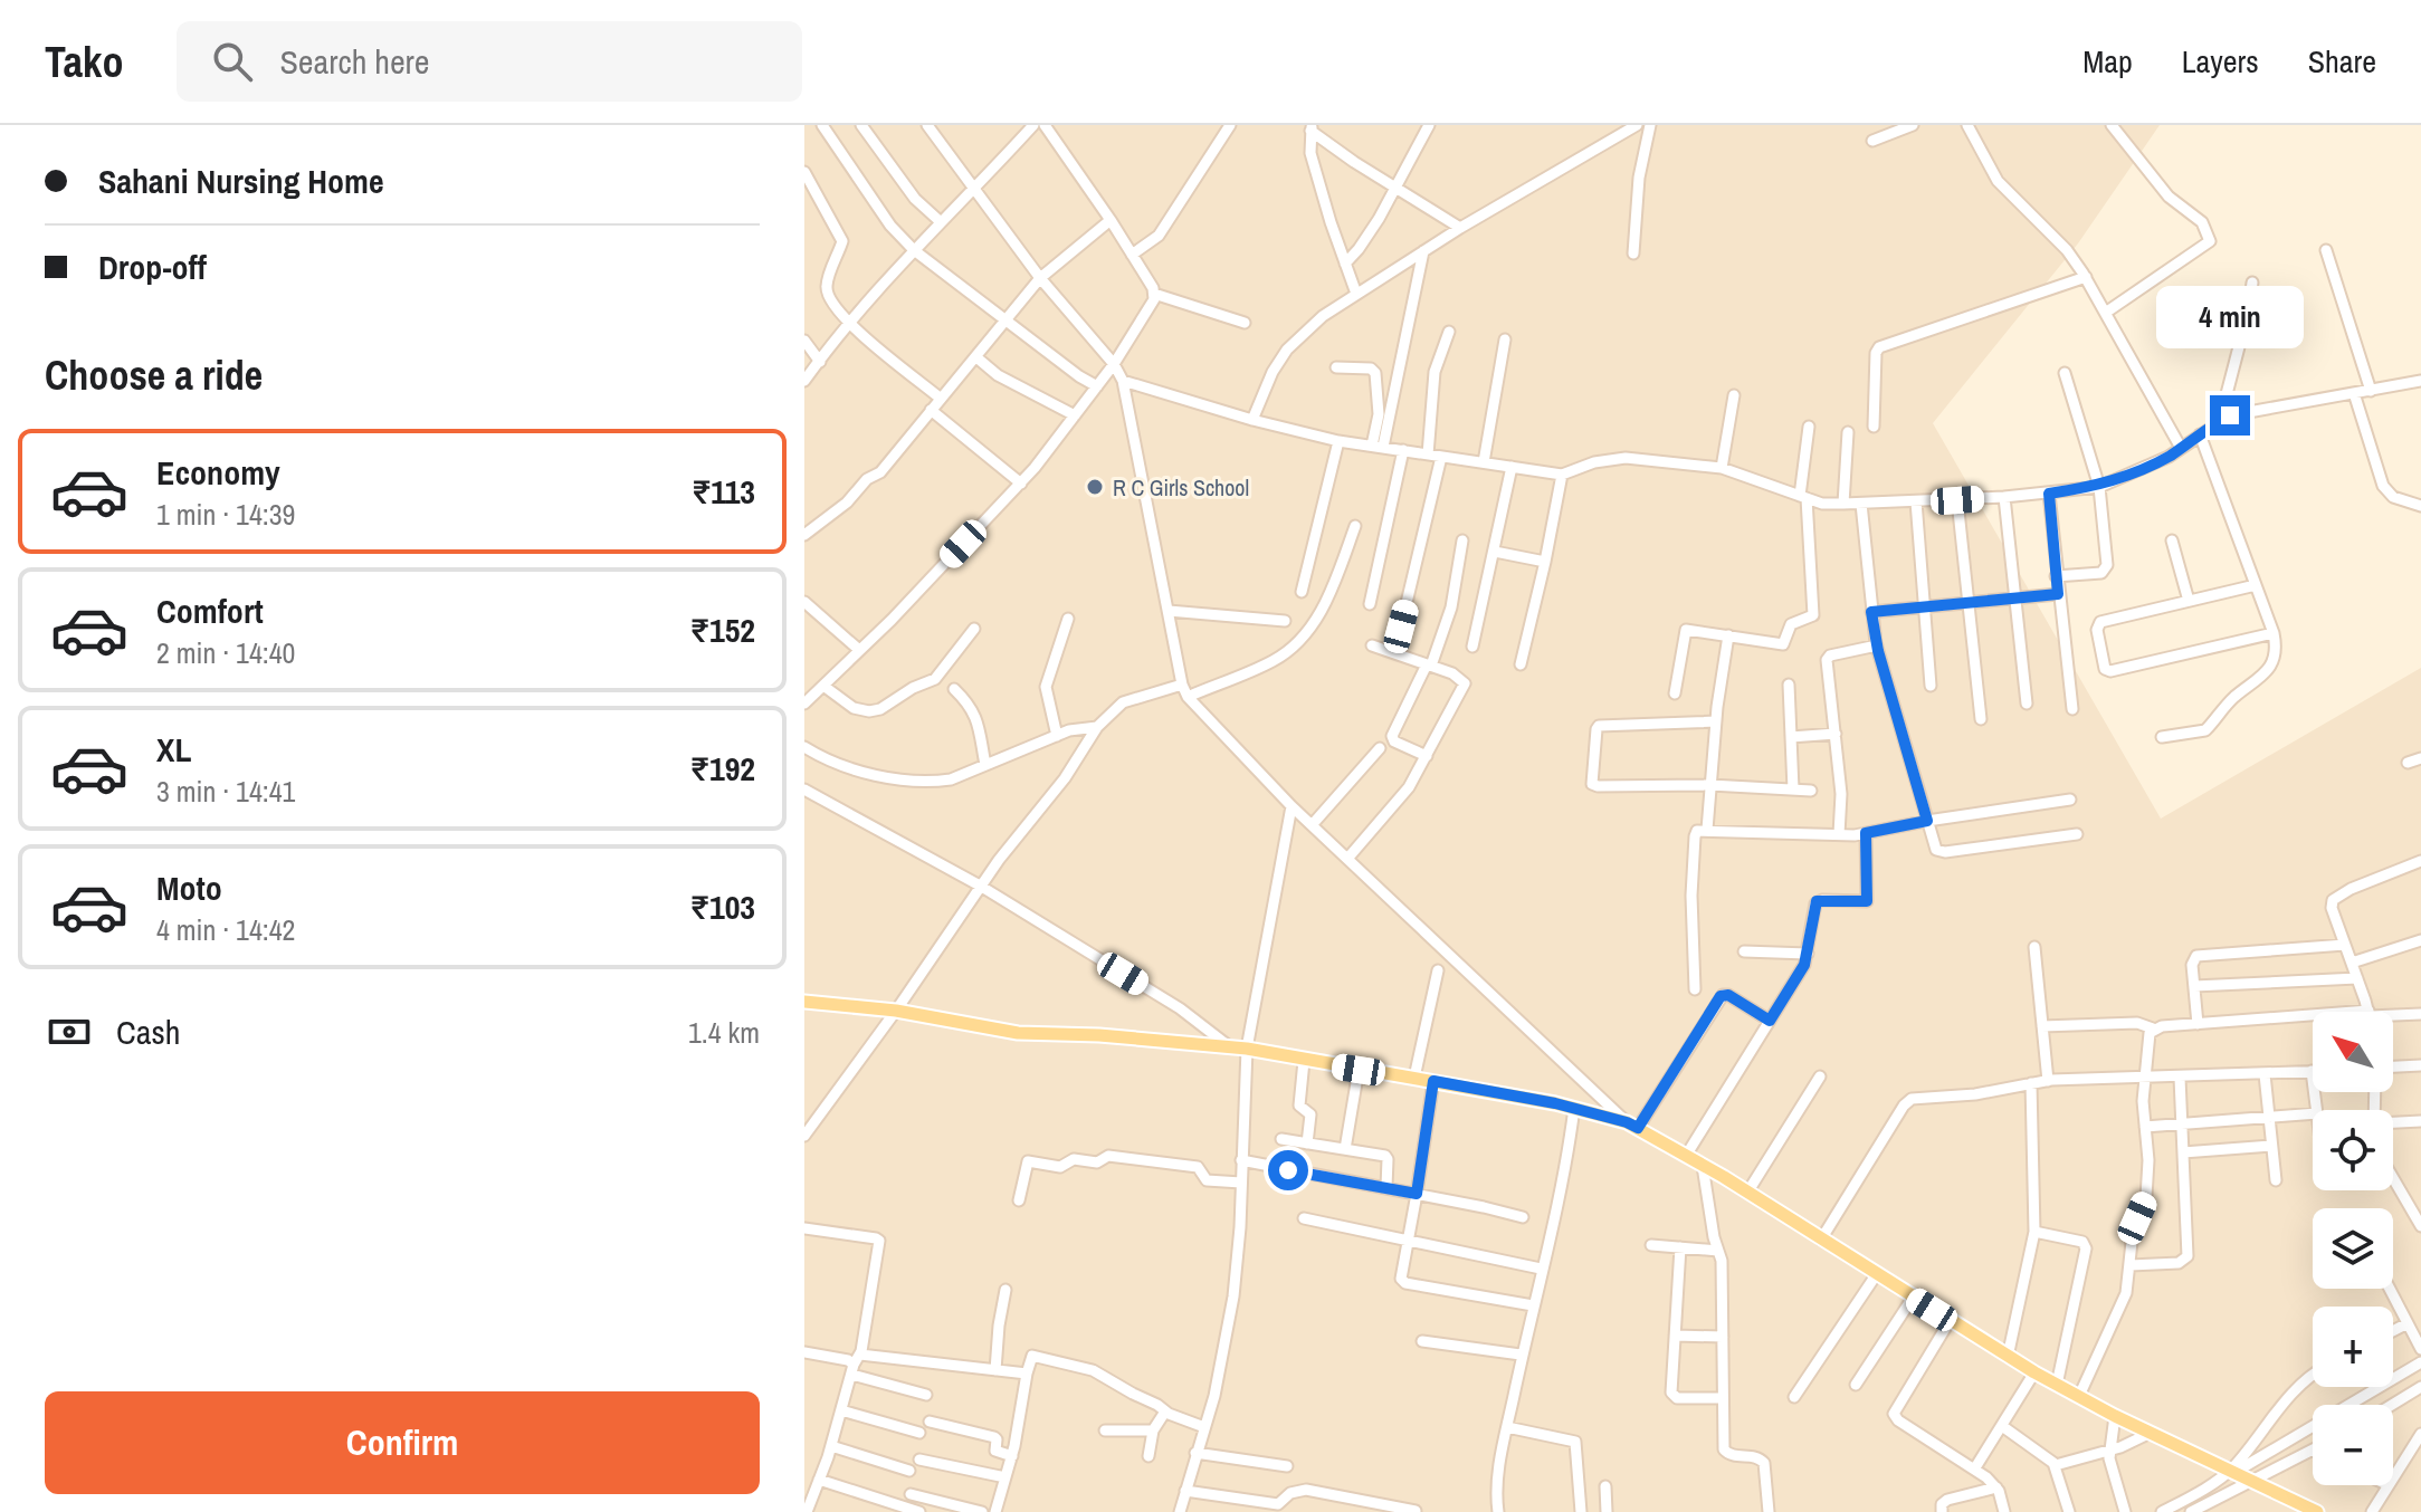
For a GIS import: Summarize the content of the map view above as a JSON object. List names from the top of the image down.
{
  "places": ["R C Girls School"],
  "north": "top left",
  "page": {
    "header": "Tako",
    "search": "Search here",
    "nav": ["Map", "Layers", "Share"],
    "banner": ["Sahani Nursing Home", "Drop-off"],
    "bubble": "4 min",
    "heading": "Choose a ride",
    "list": [
      {
        "name": "Economy",
        "note": "1 min · 14:39",
        "value": "₹113"
      },
      {
        "name": "Comfort",
        "note": "2 min · 14:40",
        "value": "₹152"
      },
      {
        "name": "XL",
        "note": "3 min · 14:41",
        "value": "₹192"
      },
      {
        "name": "Moto",
        "note": "4 min · 14:42",
        "value": "₹103"
      }
    ],
    "pay": ["Cash", "1.4 km"],
    "map_buttons": ["+", "−"],
    "buttons": "Confirm"
  }
}
